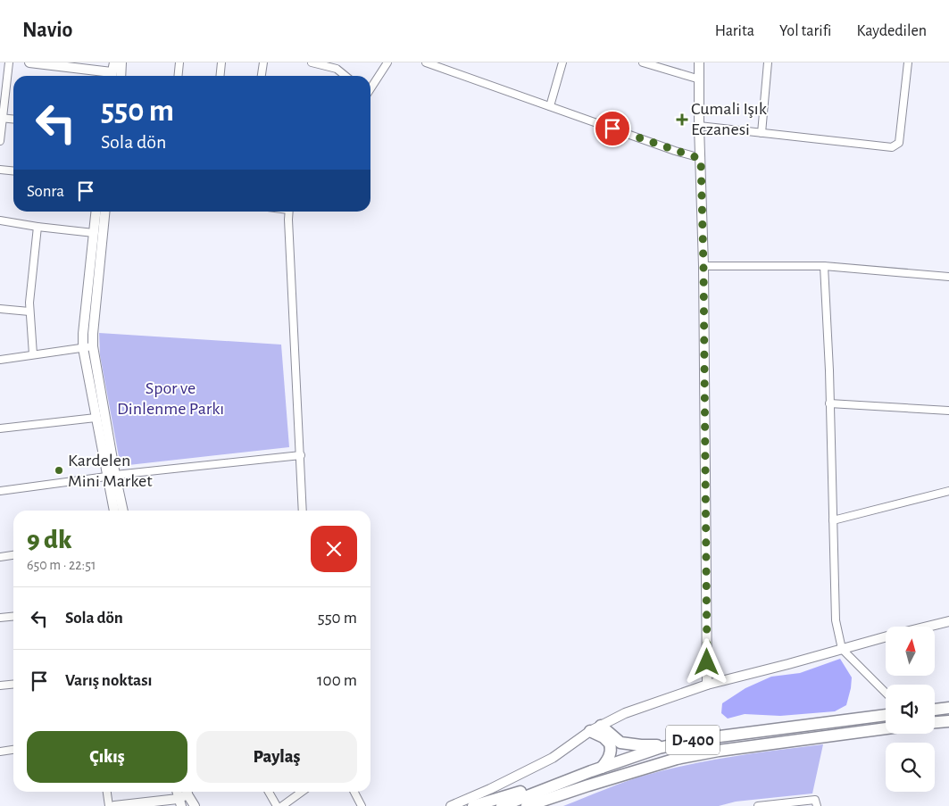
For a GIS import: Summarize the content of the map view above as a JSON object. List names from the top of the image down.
{
  "streets": {
    "highway": ["D-400"]
  },
  "parks": ["Spor ve Dinlenme Parkı"],
  "places": {
    "health": ["Cumali Işık Eczanesi"],
    "other": ["Kardelen Mini Market"]
  },
  "north": "top",
  "page": {
    "header": "Navio",
    "nav": ["Harita", "Yol tarifi", "Kaydedilen"],
    "turn": ["550 m", "Sola dön"],
    "then": "Sonra",
    "heading": ["9 dk", "650 m · 22:51"],
    "list": [
      {
        "name": "Sola dön",
        "value": "550 m"
      },
      {
        "name": "Varış noktası",
        "value": "100 m"
      }
    ],
    "buttons": ["Çıkış", "Paylaş"]
  }
}
